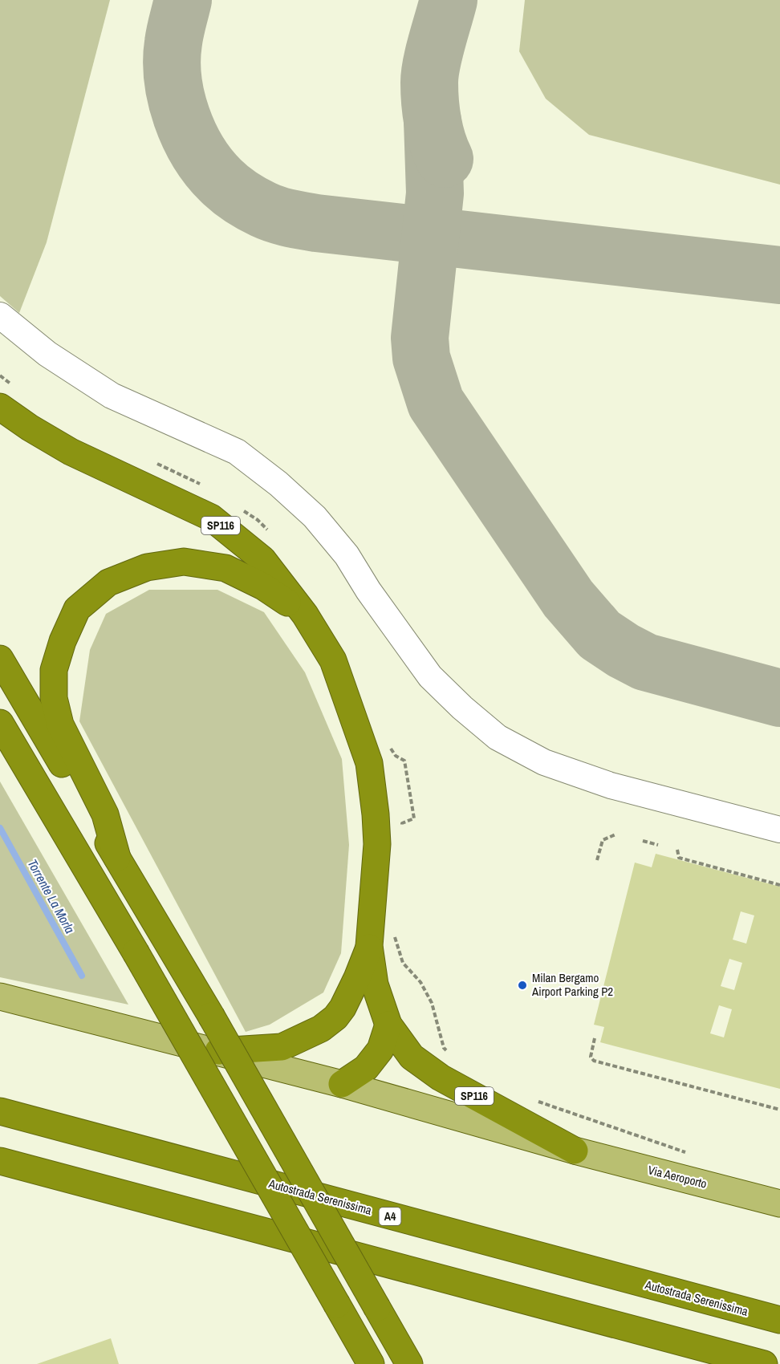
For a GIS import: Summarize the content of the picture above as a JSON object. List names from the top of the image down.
{
  "streets": {
    "highway": ["SP116", "Autostrada Serenissima", "A4"],
    "main road": ["Via Aeroporto"]
  },
  "crossings": [
    ["SP116", "Via Aeroporto"]
  ],
  "water": ["Torrente La Morla"],
  "places": ["Milan Bergamo Airport Parking P2"]
}
